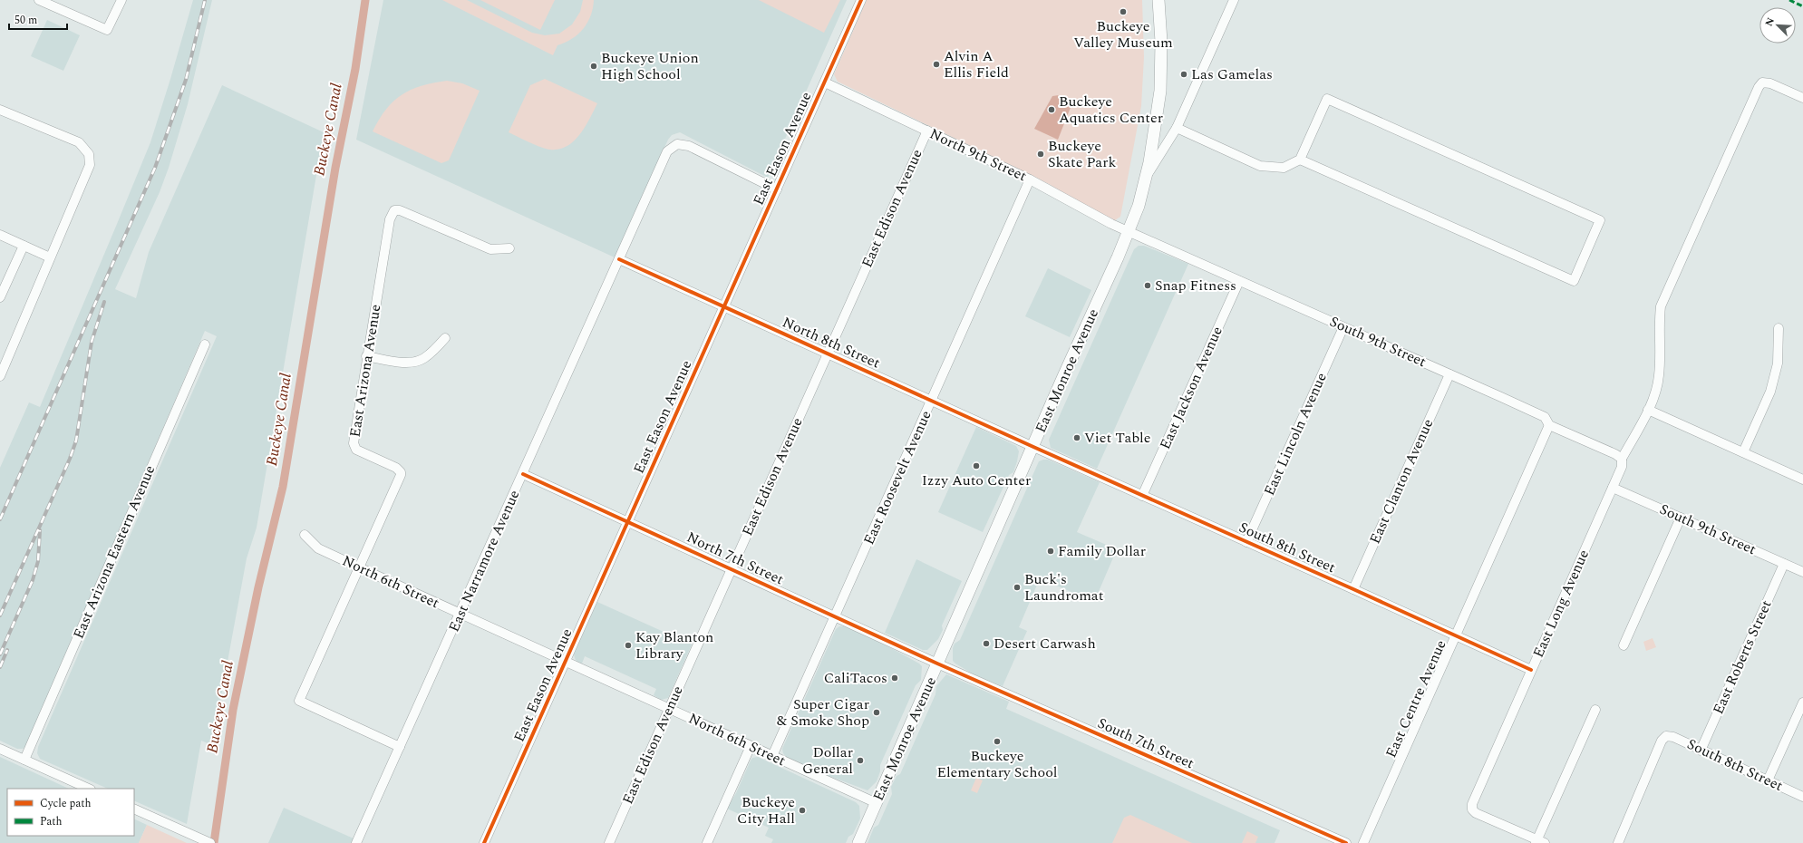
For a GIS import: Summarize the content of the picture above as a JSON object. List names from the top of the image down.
{
  "streets": {
    "main road": ["East Monroe Avenue"],
    "street": [
      "East Eason Avenue",
      "North 9th Street",
      "East Edison Avenue",
      "South 9th Street",
      "North 8th Street",
      "East Arizona Avenue",
      "East Jackson Avenue",
      "East Lincoln Avenue",
      "East Roosevelt Avenue",
      "East Clanton Avenue",
      "South 8th Street",
      "East Arizona Eastern Avenue",
      "North 7th Street",
      "East Narramore Avenue",
      "North 6th Street",
      "East Long Avenue",
      "East Roberts Street",
      "East Centre Avenue",
      "South 7th Street"
    ]
  },
  "crossings": [
    ["East Eason Avenue", "North 9th Street"],
    ["East Eason Avenue", "North 8th Street"],
    ["East Eason Avenue", "North 7th Street"],
    ["East Eason Avenue", "East Narramore Avenue"],
    ["East Eason Avenue", "North 6th Street"],
    ["North 9th Street", "East Edison Avenue"],
    ["North 9th Street", "South 9th Street"],
    ["North 9th Street", "East Monroe Avenue"],
    ["North 9th Street", "East Roosevelt Avenue"],
    ["East Edison Avenue", "North 8th Street"],
    ["East Edison Avenue", "North 7th Street"],
    ["East Edison Avenue", "North 6th Street"],
    ["South 9th Street", "East Monroe Avenue"],
    ["South 9th Street", "East Jackson Avenue"],
    ["South 9th Street", "East Lincoln Avenue"],
    ["South 9th Street", "East Clanton Avenue"],
    ["South 9th Street", "East Long Avenue"],
    ["South 9th Street", "East Roberts Street"],
    ["South 9th Street", "East Centre Avenue"],
    ["North 8th Street", "East Monroe Avenue"],
    ["North 8th Street", "East Roosevelt Avenue"],
    ["North 8th Street", "South 8th Street"],
    ["North 8th Street", "East Narramore Avenue"],
    ["East Arizona Avenue", "East Narramore Avenue"],
    ["East Arizona Avenue", "North 6th Street"],
    ["East Monroe Avenue", "South 8th Street"],
    ["East Monroe Avenue", "North 7th Street"],
    ["East Monroe Avenue", "North 6th Street"],
    ["East Monroe Avenue", "South 7th Street"],
    ["East Jackson Avenue", "South 8th Street"],
    ["East Lincoln Avenue", "South 8th Street"],
    ["East Roosevelt Avenue", "North 7th Street"],
    ["East Roosevelt Avenue", "North 6th Street"],
    ["East Clanton Avenue", "South 8th Street"],
    ["South 8th Street", "East Long Avenue"],
    ["South 8th Street", "East Roberts Street"],
    ["South 8th Street", "East Centre Avenue"],
    ["North 7th Street", "East Narramore Avenue"],
    ["North 7th Street", "South 7th Street"],
    ["East Narramore Avenue", "North 6th Street"]
  ],
  "water": ["Buckeye Canal"],
  "places": [
    "Buckeye Valley Museum",
    "Alvin A Ellis Field",
    "Buckeye Union High School",
    "Las Gamelas",
    "Buckeye Aquatics Center",
    "Buckeye Skate Park",
    "Snap Fitness",
    "Viet Table",
    "Izzy Auto Center",
    "Family Dollar",
    "Buck's Laundromat",
    "Desert Carwash",
    "Kay Blanton Library",
    "CaliTacos",
    "Super Cigar & Smoke Shop",
    "Buckeye Elementary School",
    "Dollar General",
    "Buckeye City Hall"
  ],
  "legend": ["Cycle path", "Path"],
  "scale_bar": "50 m",
  "north": "top left"
}
